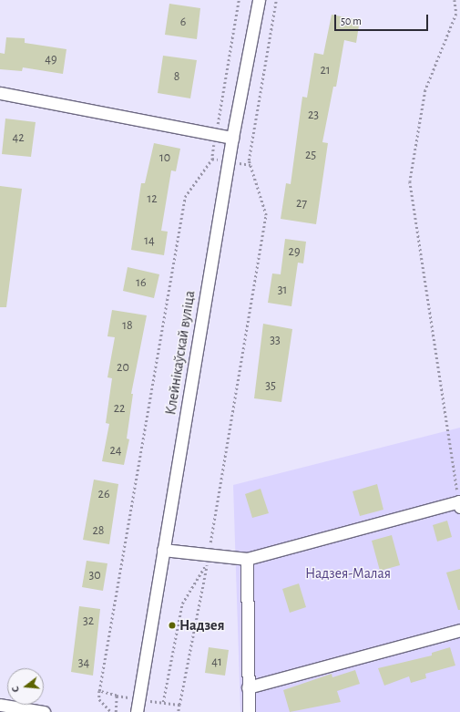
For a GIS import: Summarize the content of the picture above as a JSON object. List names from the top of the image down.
{
  "streets": {
    "street": ["Клейнікаўскай вуліца"]
  },
  "parks": ["Надзея-Малая"],
  "places": ["Надзея"],
  "house_numbers": [
    "6",
    "49",
    "21",
    "8",
    "23",
    "42",
    "25",
    "10",
    "12",
    "27",
    "14",
    "29",
    "16",
    "31",
    "18",
    "33",
    "20",
    "35",
    "22",
    "24",
    "26",
    "28",
    "30",
    "32",
    "41",
    "34"
  ],
  "scale_bar": "50 m",
  "north": "left"
}
